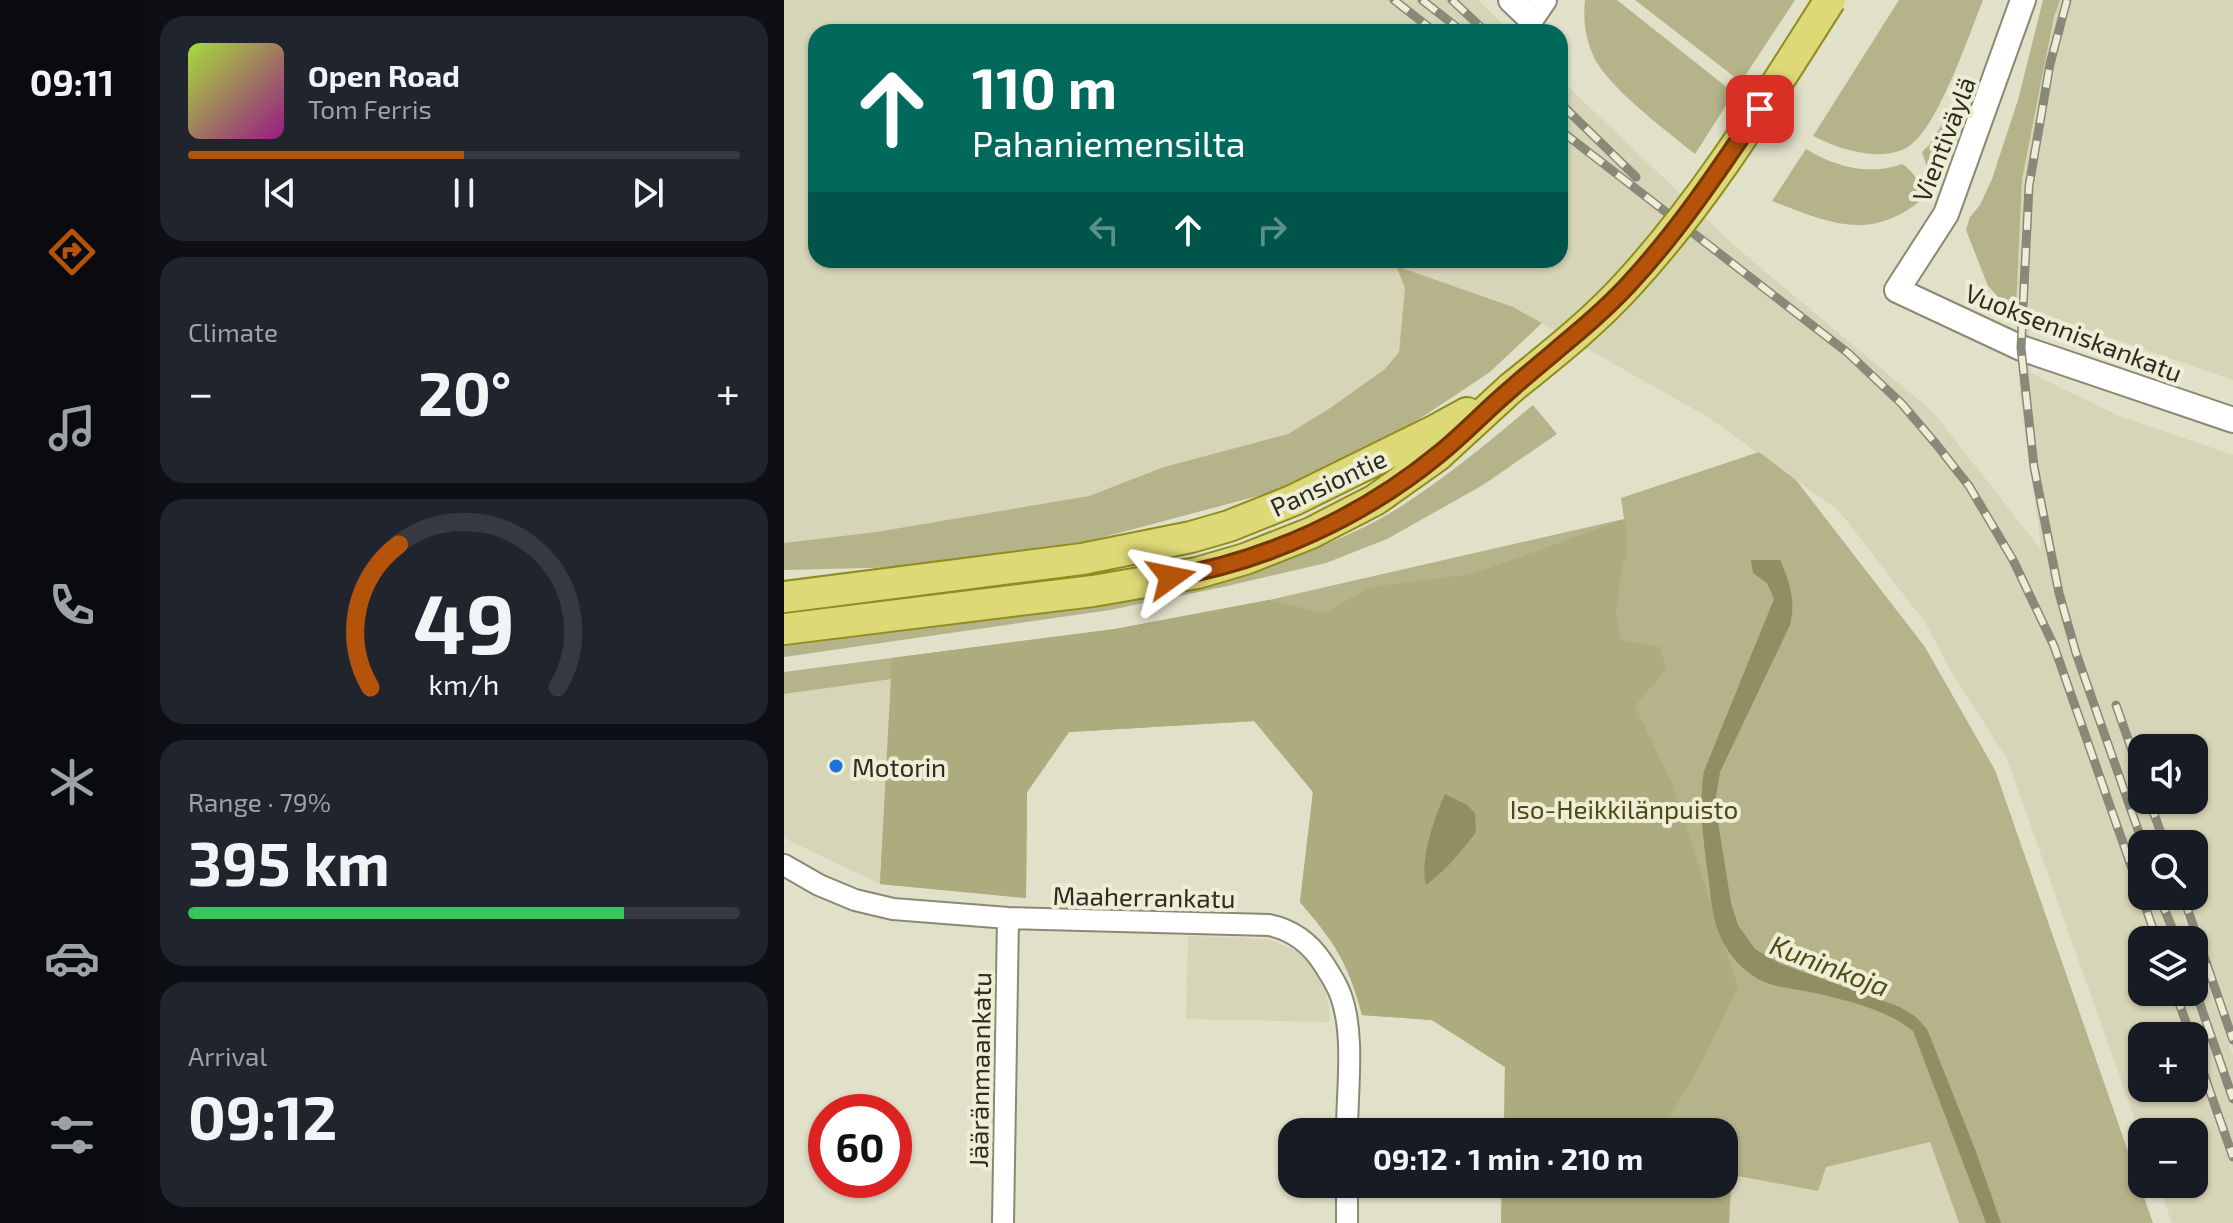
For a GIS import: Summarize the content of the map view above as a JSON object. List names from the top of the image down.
{
  "streets": {
    "main road": ["Pansiontie"],
    "street": [
      "Vientiväylä",
      "Vuoksenniskankatu",
      "Maaherrankatu",
      "Jääränmaankatu"
    ]
  },
  "crossings": [
    ["Vientiväylä", "Vuoksenniskankatu"],
    ["Maaherrankatu", "Jääränmaankatu"]
  ],
  "water": ["Kuninkoja"],
  "parks": ["Iso-Heikkilänpuisto"],
  "places": ["Motorin"],
  "page": {
    "tabs": "09:11",
    "turn": ["110 m", "Pahaniemensilta"],
    "song": ["Open Road", "Tom Ferris"],
    "tile": [
      "Climate",
      ["Range · 79%", "395 km"],
      ["Arrival", "09:12"]
    ],
    "heat": ["−", "20°", "+"],
    "map_buttons": ["+", "−"],
    "limit": "60",
    "trip": "09:12 · 1 min · 210 m",
    "gauge": ["49", "km/h"]
  }
}
